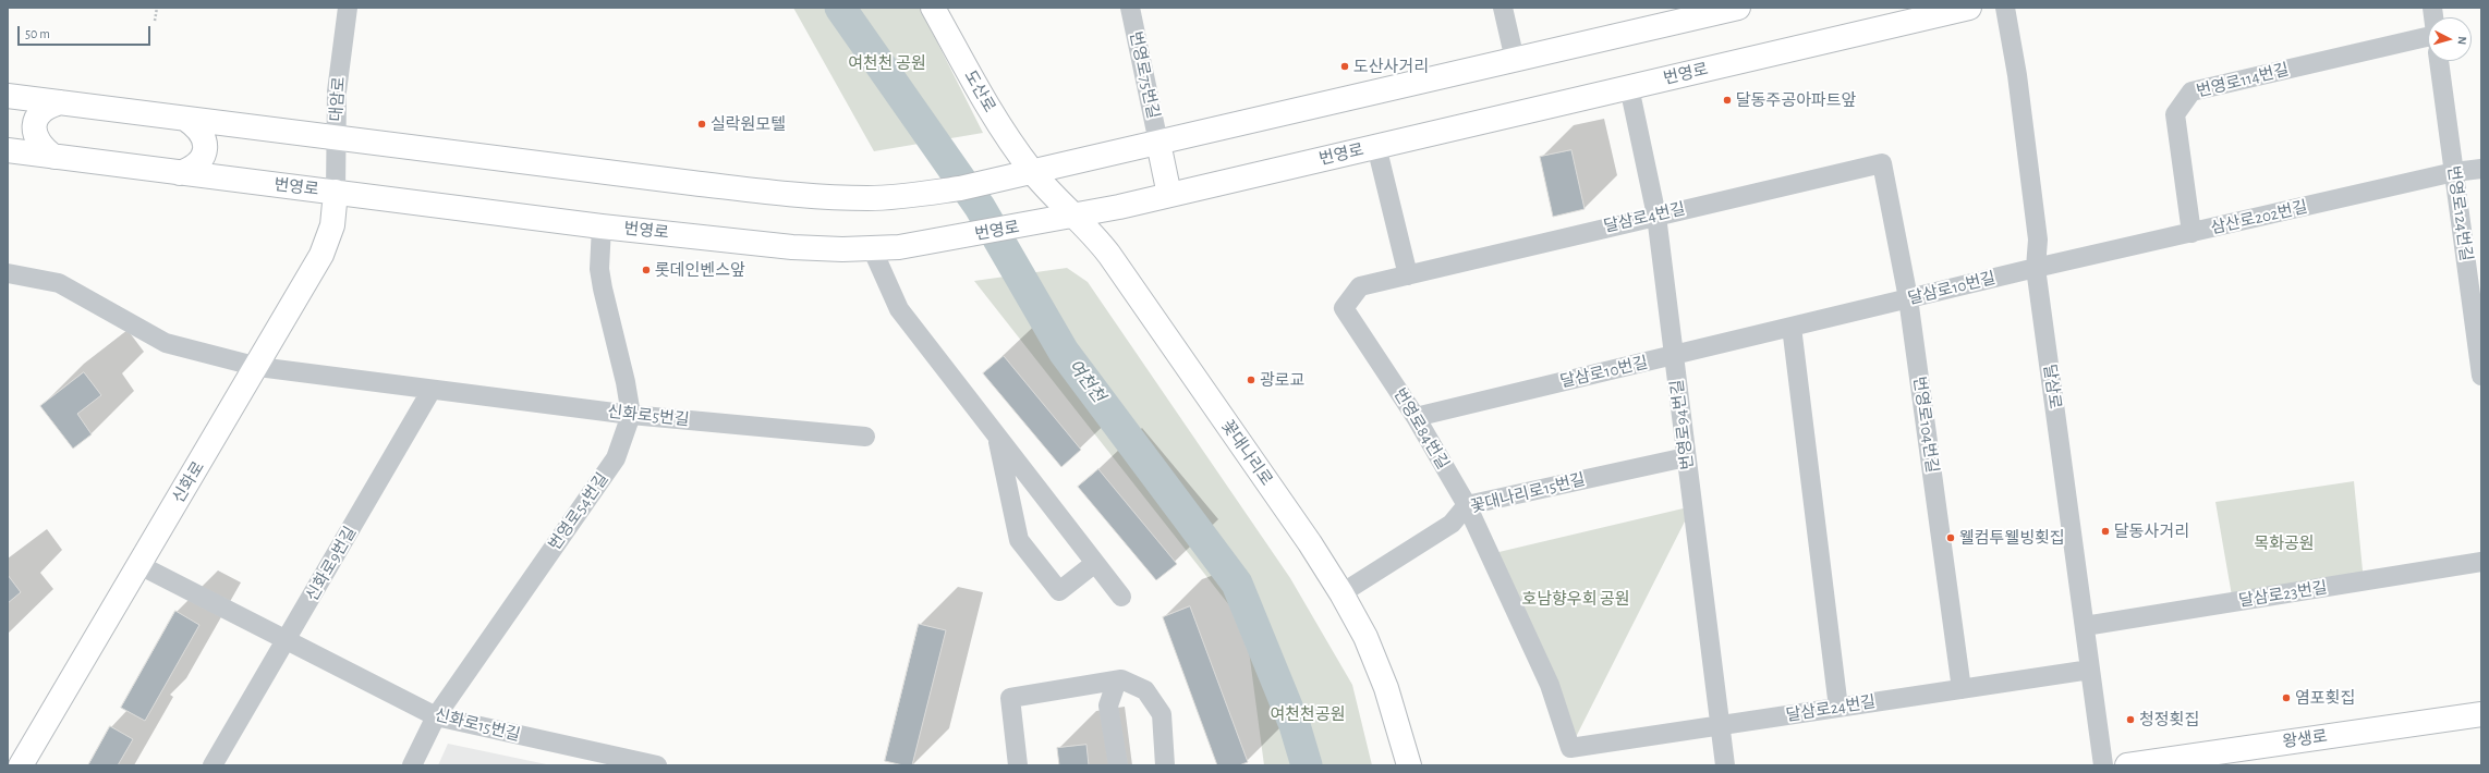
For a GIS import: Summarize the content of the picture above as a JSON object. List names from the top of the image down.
{
  "streets": {
    "main road": [
      "번영로",
      "도산로",
      "꽃대나리로",
      "신화로",
      "왕생로"
    ],
    "street": [
      "번영로75번길",
      "번영로114번길",
      "대암로",
      "번영로124번길",
      "달삼로4번길",
      "삼산로202번길",
      "달삼로10번길",
      "달삼로",
      "신화로5번길",
      "번영로94번길",
      "번영로104번길",
      "번영로84번길",
      "꽃대나리로15번길",
      "번영로54번길",
      "신화로9번길",
      "달삼로23번길",
      "달삼로24번길",
      "신화로15번길"
    ]
  },
  "crossings": [
    ["번영로", "대암로"],
    ["번영로", "번영로94번길"],
    ["번영로", "꽃대나리로"],
    ["번영로", "신화로"],
    ["번영로", "번영로54번길"],
    ["번영로114번길", "삼산로202번길"],
    ["도산로", "꽃대나리로"],
    ["대암로", "신화로"],
    ["번영로124번길", "삼산로202번길"],
    ["달삼로4번길", "번영로94번길"],
    ["달삼로4번길", "번영로104번길"],
    ["달삼로4번길", "번영로84번길"],
    ["삼산로202번길", "달삼로10번길"],
    ["삼산로202번길", "달삼로"],
    ["달삼로10번길", "달삼로"],
    ["달삼로10번길", "번영로94번길"],
    ["달삼로10번길", "번영로104번길"],
    ["달삼로10번길", "번영로84번길"],
    ["달삼로", "달삼로23번길"],
    ["달삼로", "달삼로24번길"],
    ["신화로5번길", "신화로"],
    ["신화로5번길", "번영로54번길"],
    ["신화로5번길", "신화로9번길"],
    ["번영로94번길", "꽃대나리로15번길"],
    ["번영로94번길", "달삼로24번길"],
    ["번영로104번길", "달삼로24번길"],
    ["번영로84번길", "꽃대나리로15번길"],
    ["번영로84번길", "달삼로24번길"],
    ["꽃대나리로", "꽃대나리로15번길"],
    ["신화로", "신화로15번길"],
    ["번영로54번길", "신화로15번길"],
    ["신화로9번길", "신화로15번길"]
  ],
  "water": ["여천천"],
  "parks": [
    "여천천 공원",
    "목화공원",
    "호남향우회 공원",
    "여천천공원"
  ],
  "places": [
    "도산사거리",
    "달동주공아파트앞",
    "실락원모텔",
    "롯데인벤스앞",
    "광로교",
    "달동사거리",
    "웰컴투웰빙횟집",
    "염포횟집",
    "청정횟집"
  ],
  "scale_bar": "50 m",
  "north": "right"
}
